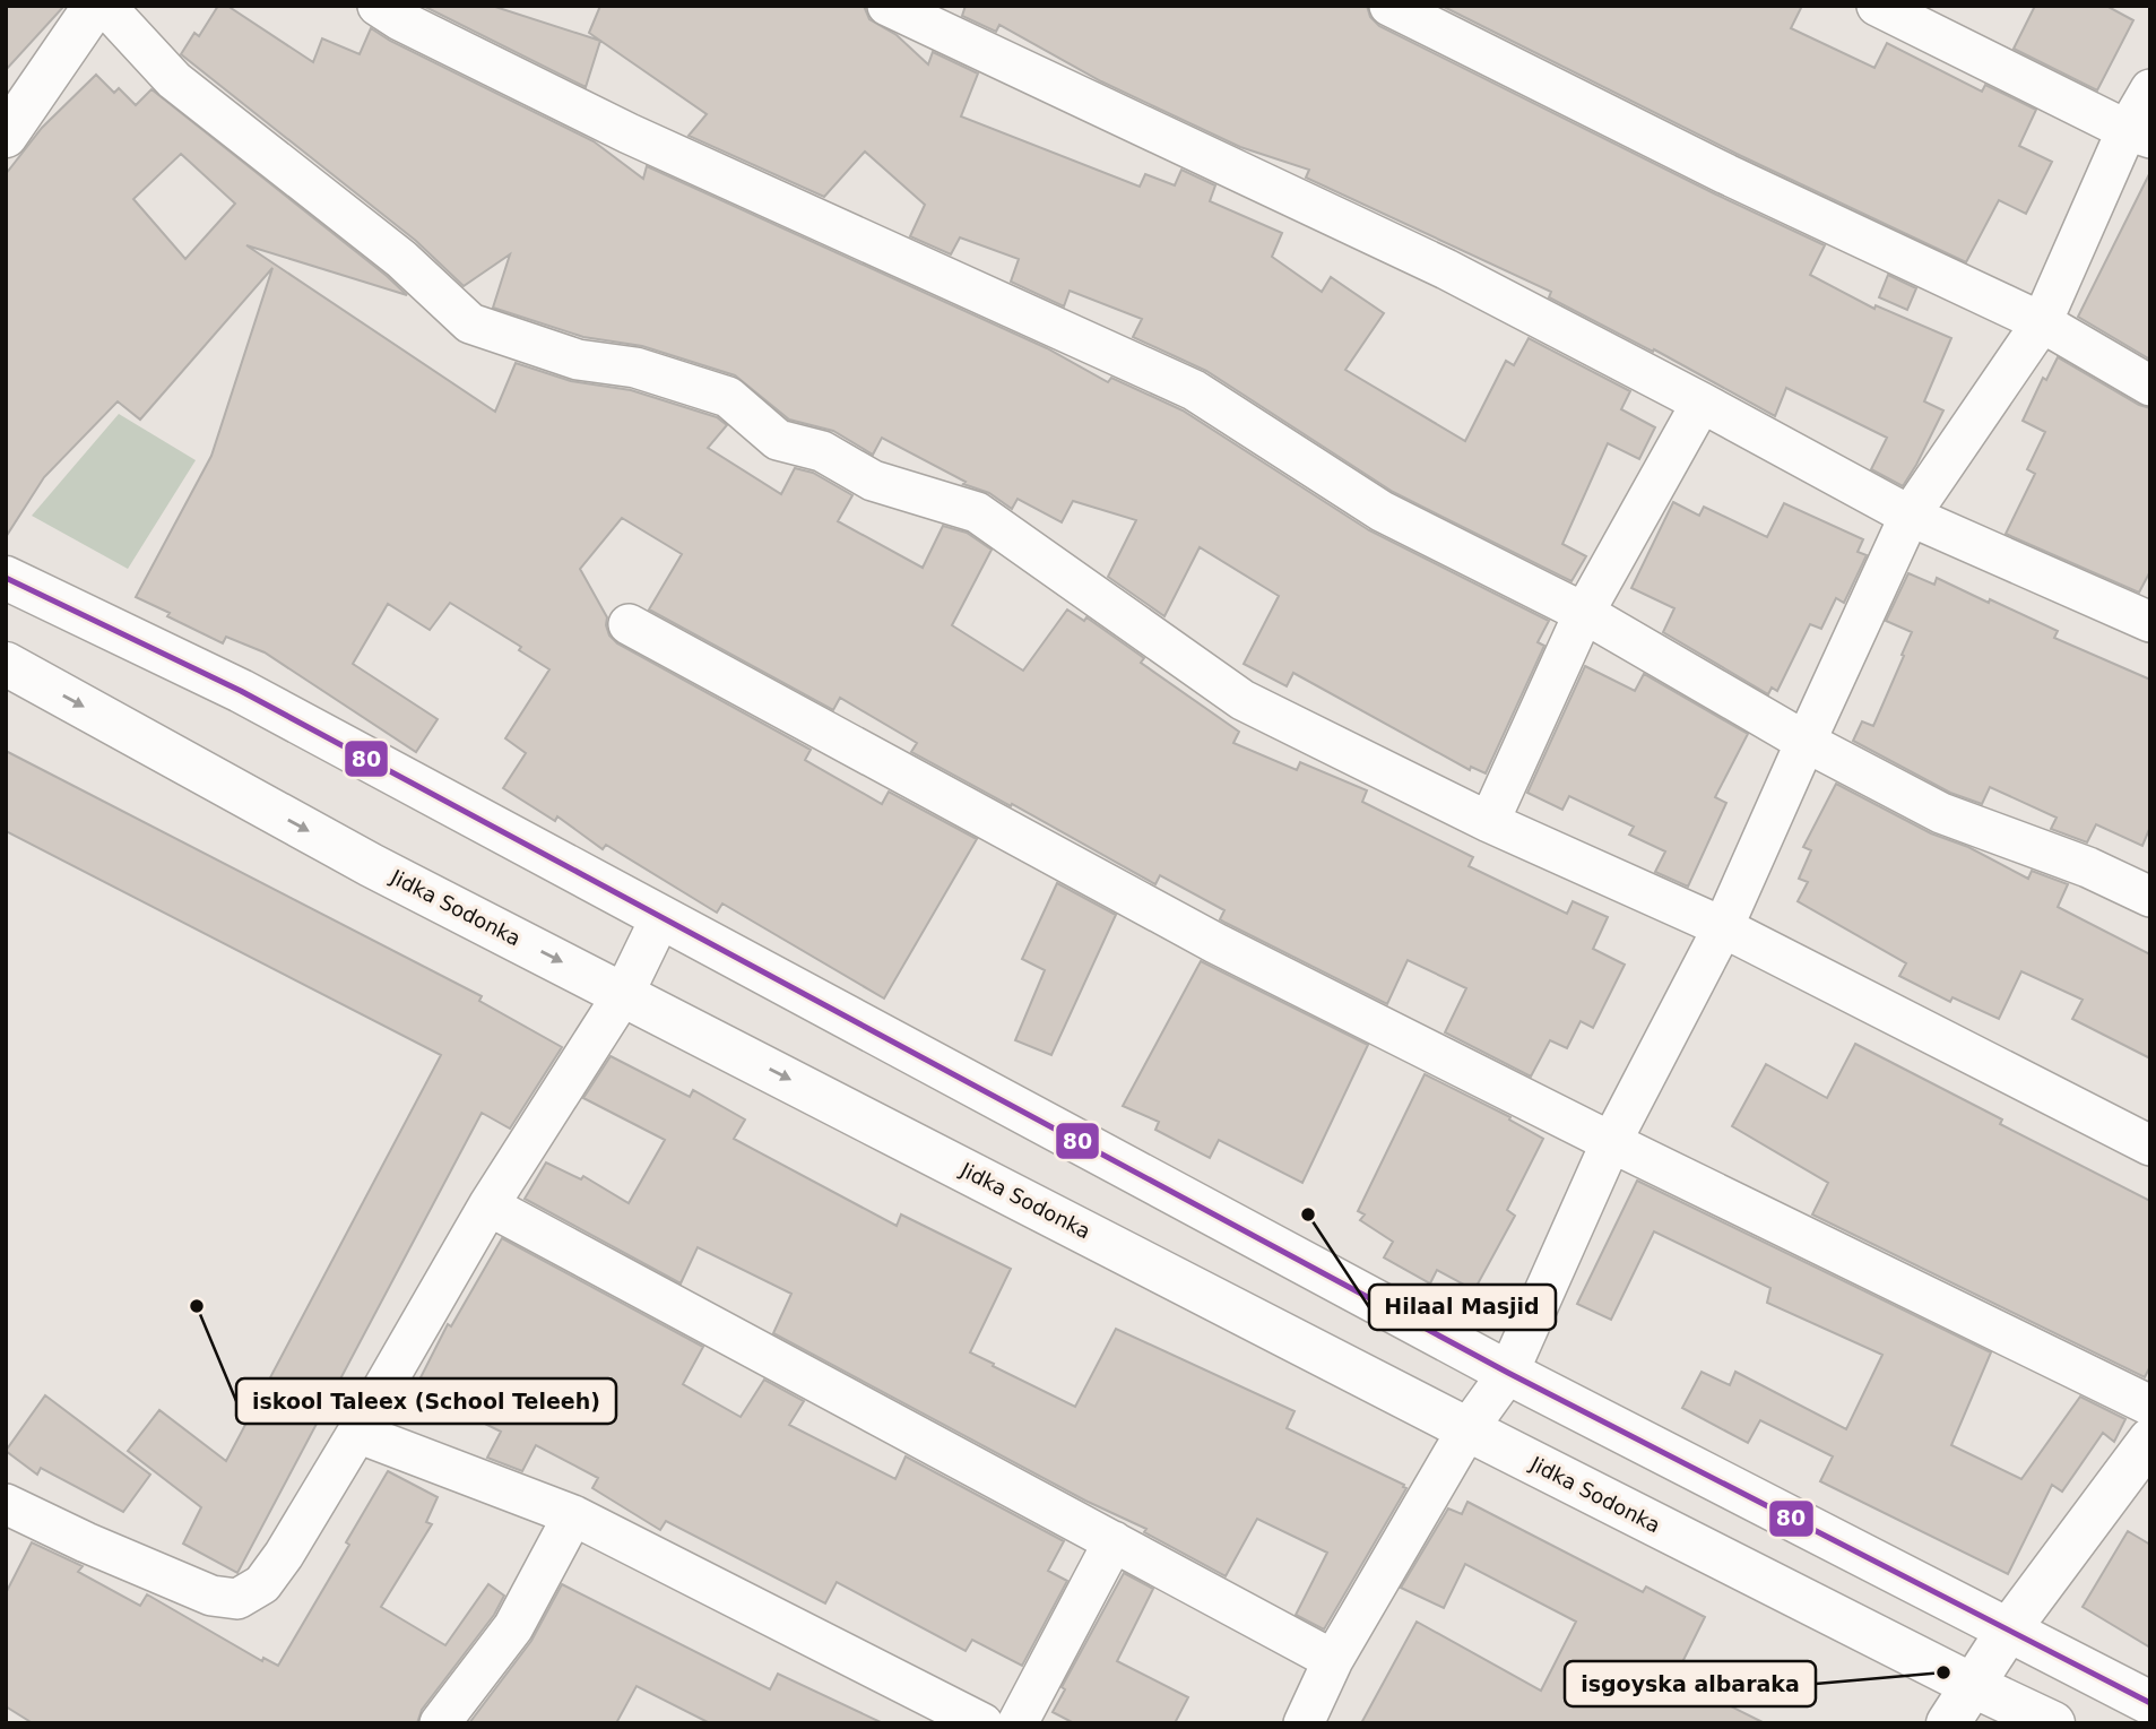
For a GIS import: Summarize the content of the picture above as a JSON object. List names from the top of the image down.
{
  "streets": {
    "main road": ["Jidka Sodonka"]
  },
  "places": ["Hilaal Masjid", "iskool Taleex (School Teleeh)", "isgoyska albaraka"],
  "lines": ["transit line 80"]
}
